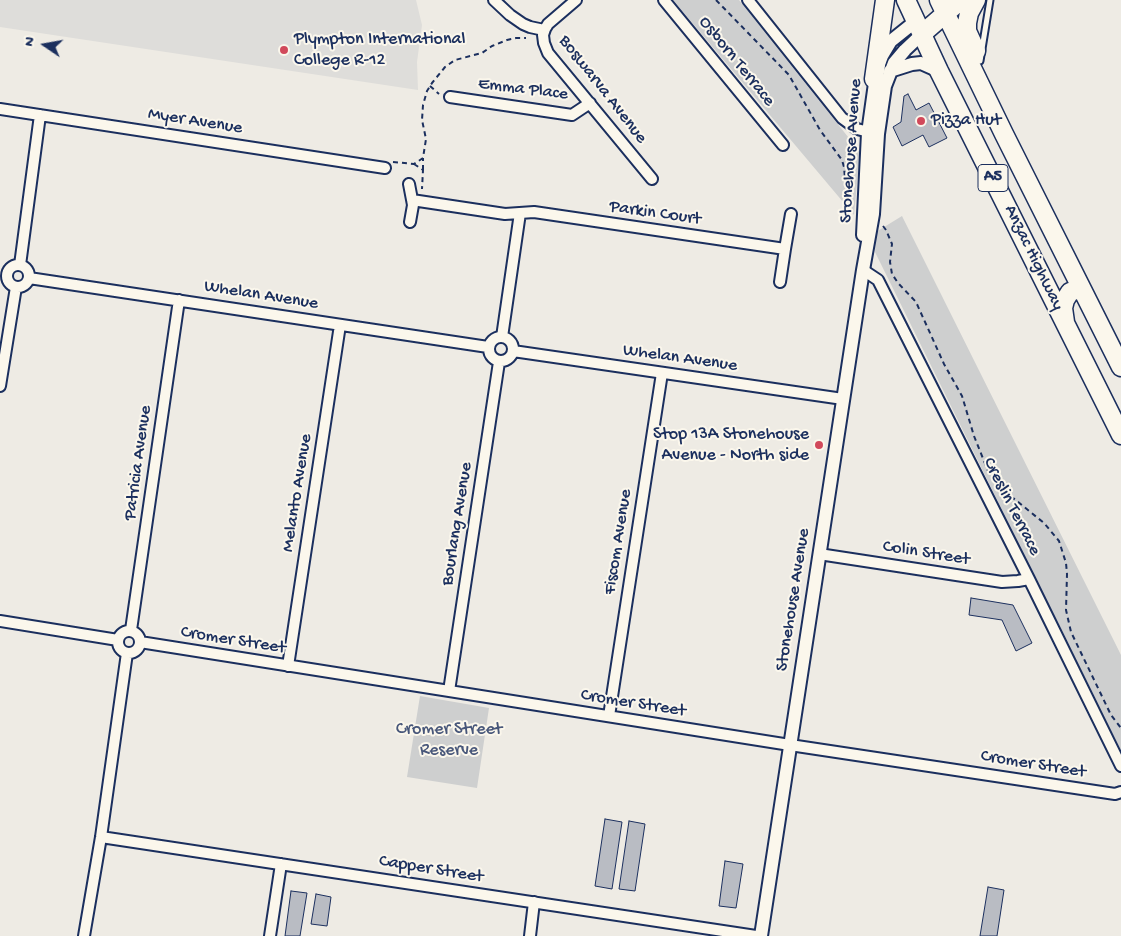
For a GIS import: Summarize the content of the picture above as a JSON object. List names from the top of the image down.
{
  "streets": {
    "highway": ["A5", "Anzac Highway"],
    "street": [
      "Osborn Terrace",
      "Emma Place",
      "Boswarva Avenue",
      "Myer Avenue",
      "Stonehouse Avenue",
      "Parkin Court",
      "Whelan Avenue",
      "Patricia Avenue",
      "Melanto Avenue",
      "Creslin Terrace",
      "Bourlang Avenue",
      "Fiscom Avenue",
      "Colin Street",
      "Cromer Street",
      "Capper Street"
    ]
  },
  "crossings": [
    ["Emma Place", "Boswarva Avenue"],
    ["Stonehouse Avenue", "Anzac Highway"],
    ["Stonehouse Avenue", "Whelan Avenue"],
    ["Stonehouse Avenue", "Creslin Terrace"],
    ["Stonehouse Avenue", "Colin Street"],
    ["Stonehouse Avenue", "Cromer Street"],
    ["Whelan Avenue", "Patricia Avenue"],
    ["Whelan Avenue", "Melanto Avenue"],
    ["Whelan Avenue", "Bourlang Avenue"],
    ["Whelan Avenue", "Fiscom Avenue"],
    ["Patricia Avenue", "Cromer Street"],
    ["Melanto Avenue", "Cromer Street"],
    ["Creslin Terrace", "Colin Street"],
    ["Bourlang Avenue", "Cromer Street"],
    ["Fiscom Avenue", "Cromer Street"]
  ],
  "parks": ["Cromer Street Reserve"],
  "places": ["Plympton International College R-12", "Pizza Hut", "Stop 13A Stonehouse Avenue - North side"],
  "north": "left"
}
